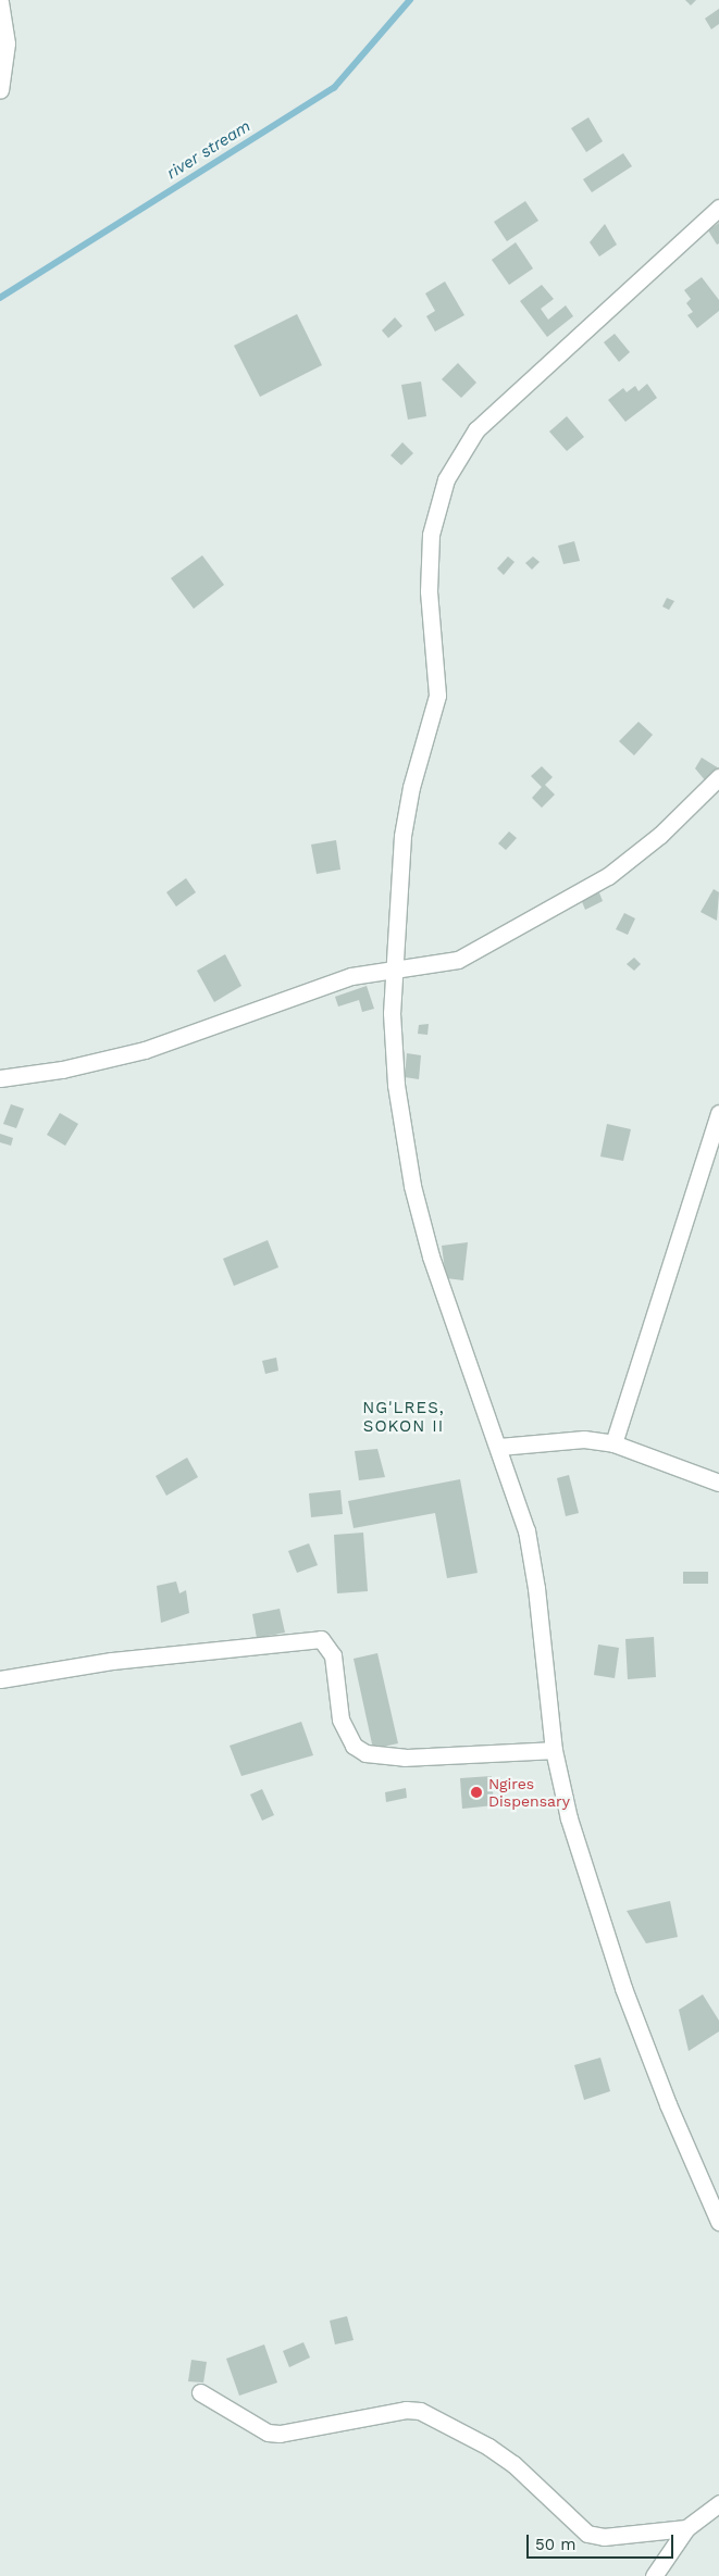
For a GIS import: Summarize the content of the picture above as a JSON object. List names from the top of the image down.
{
  "districts": ["NG'LRES, SOKON II"],
  "water": ["river stream"],
  "places": ["Ngires Dispensary"],
  "scale_bar": "50 m"
}
